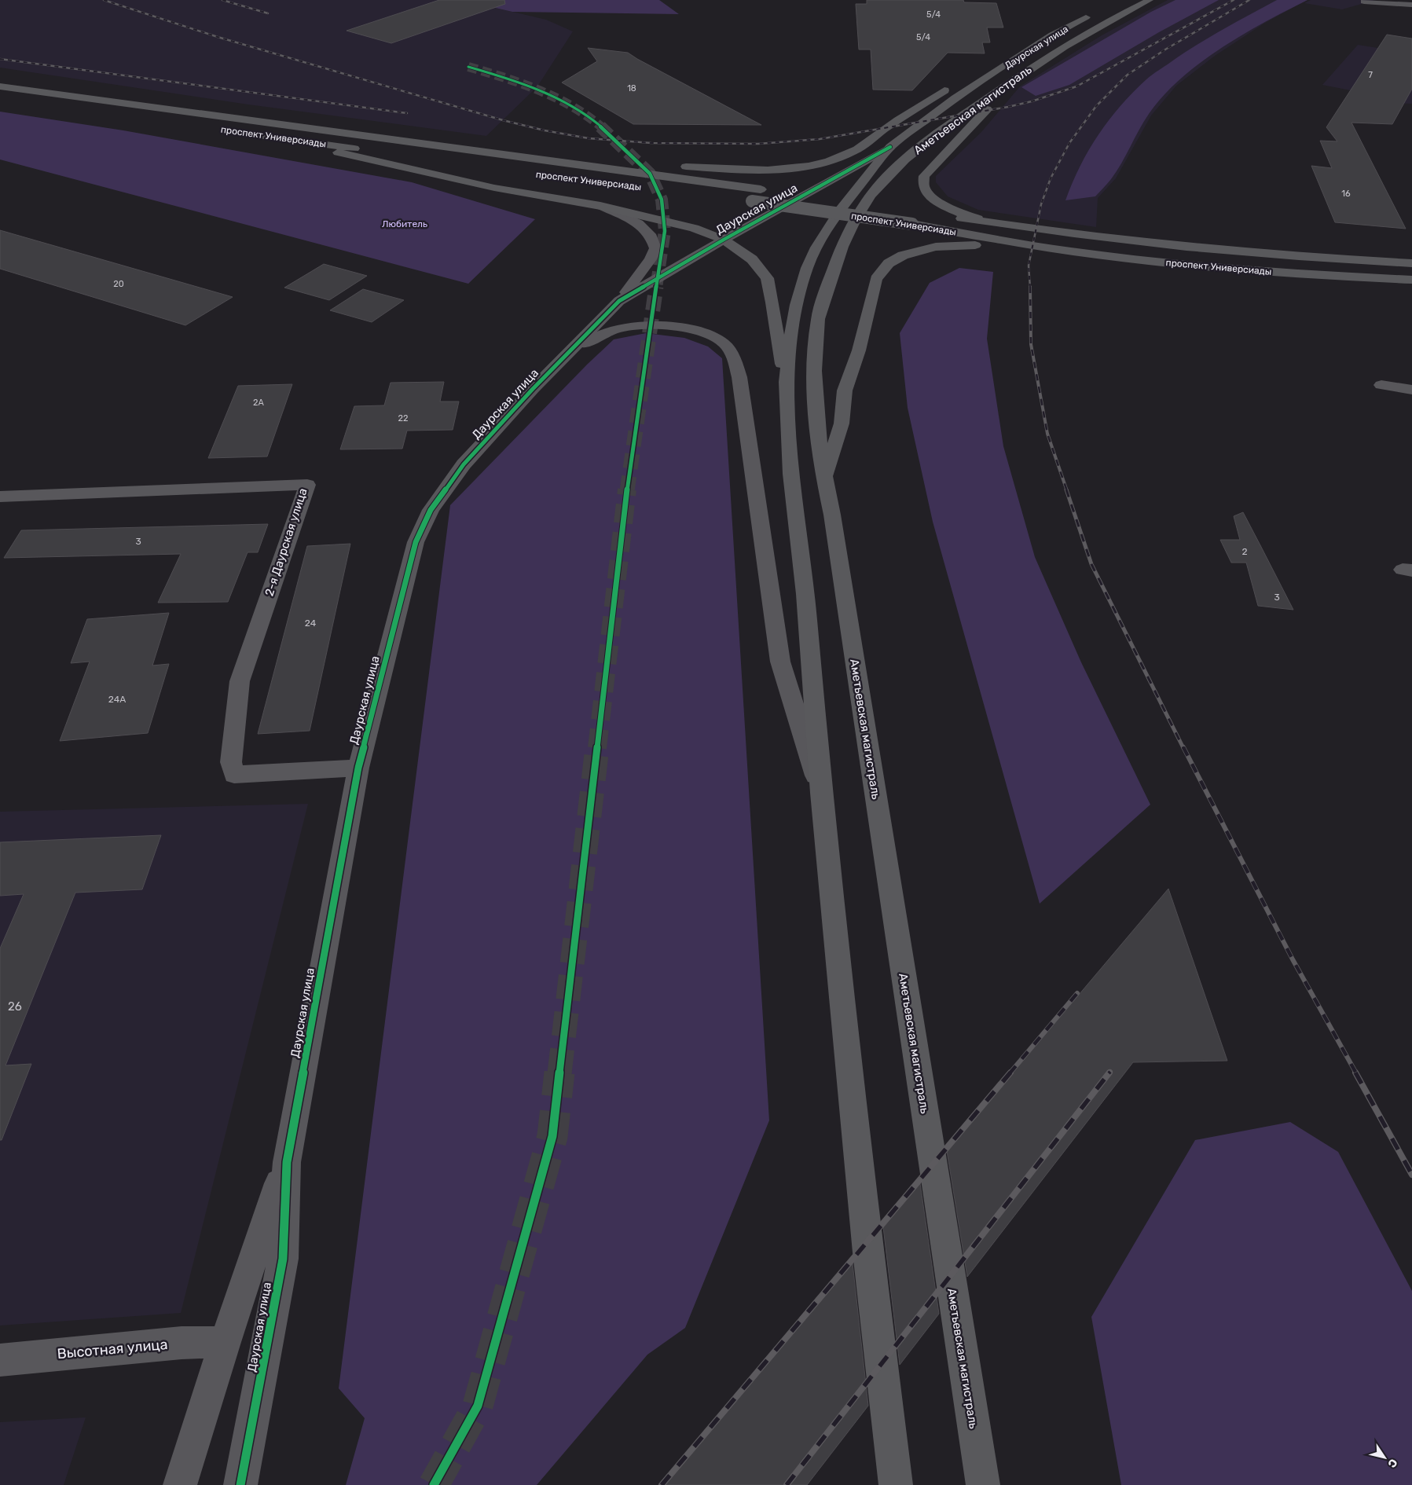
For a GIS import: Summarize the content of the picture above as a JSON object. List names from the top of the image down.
{
  "streets": {
    "main road": ["Даурская улица", "Аметьевская магистраль", "проспект Универсиады"],
    "street": ["2-я Даурская улица", "Высотная улица"]
  },
  "crossings": [
    ["Даурская улица", "Аметьевская магистраль"],
    ["Даурская улица", "2-я Даурская улица"],
    ["Даурская улица", "Высотная улица"]
  ],
  "parks": ["Любитель"],
  "house_numbers": [
    "5/4",
    "5/4",
    "7",
    "18",
    "16",
    "20",
    "2А",
    "22",
    "3",
    "2",
    "3",
    "24",
    "24А",
    "26"
  ],
  "north": "bottom right"
}
